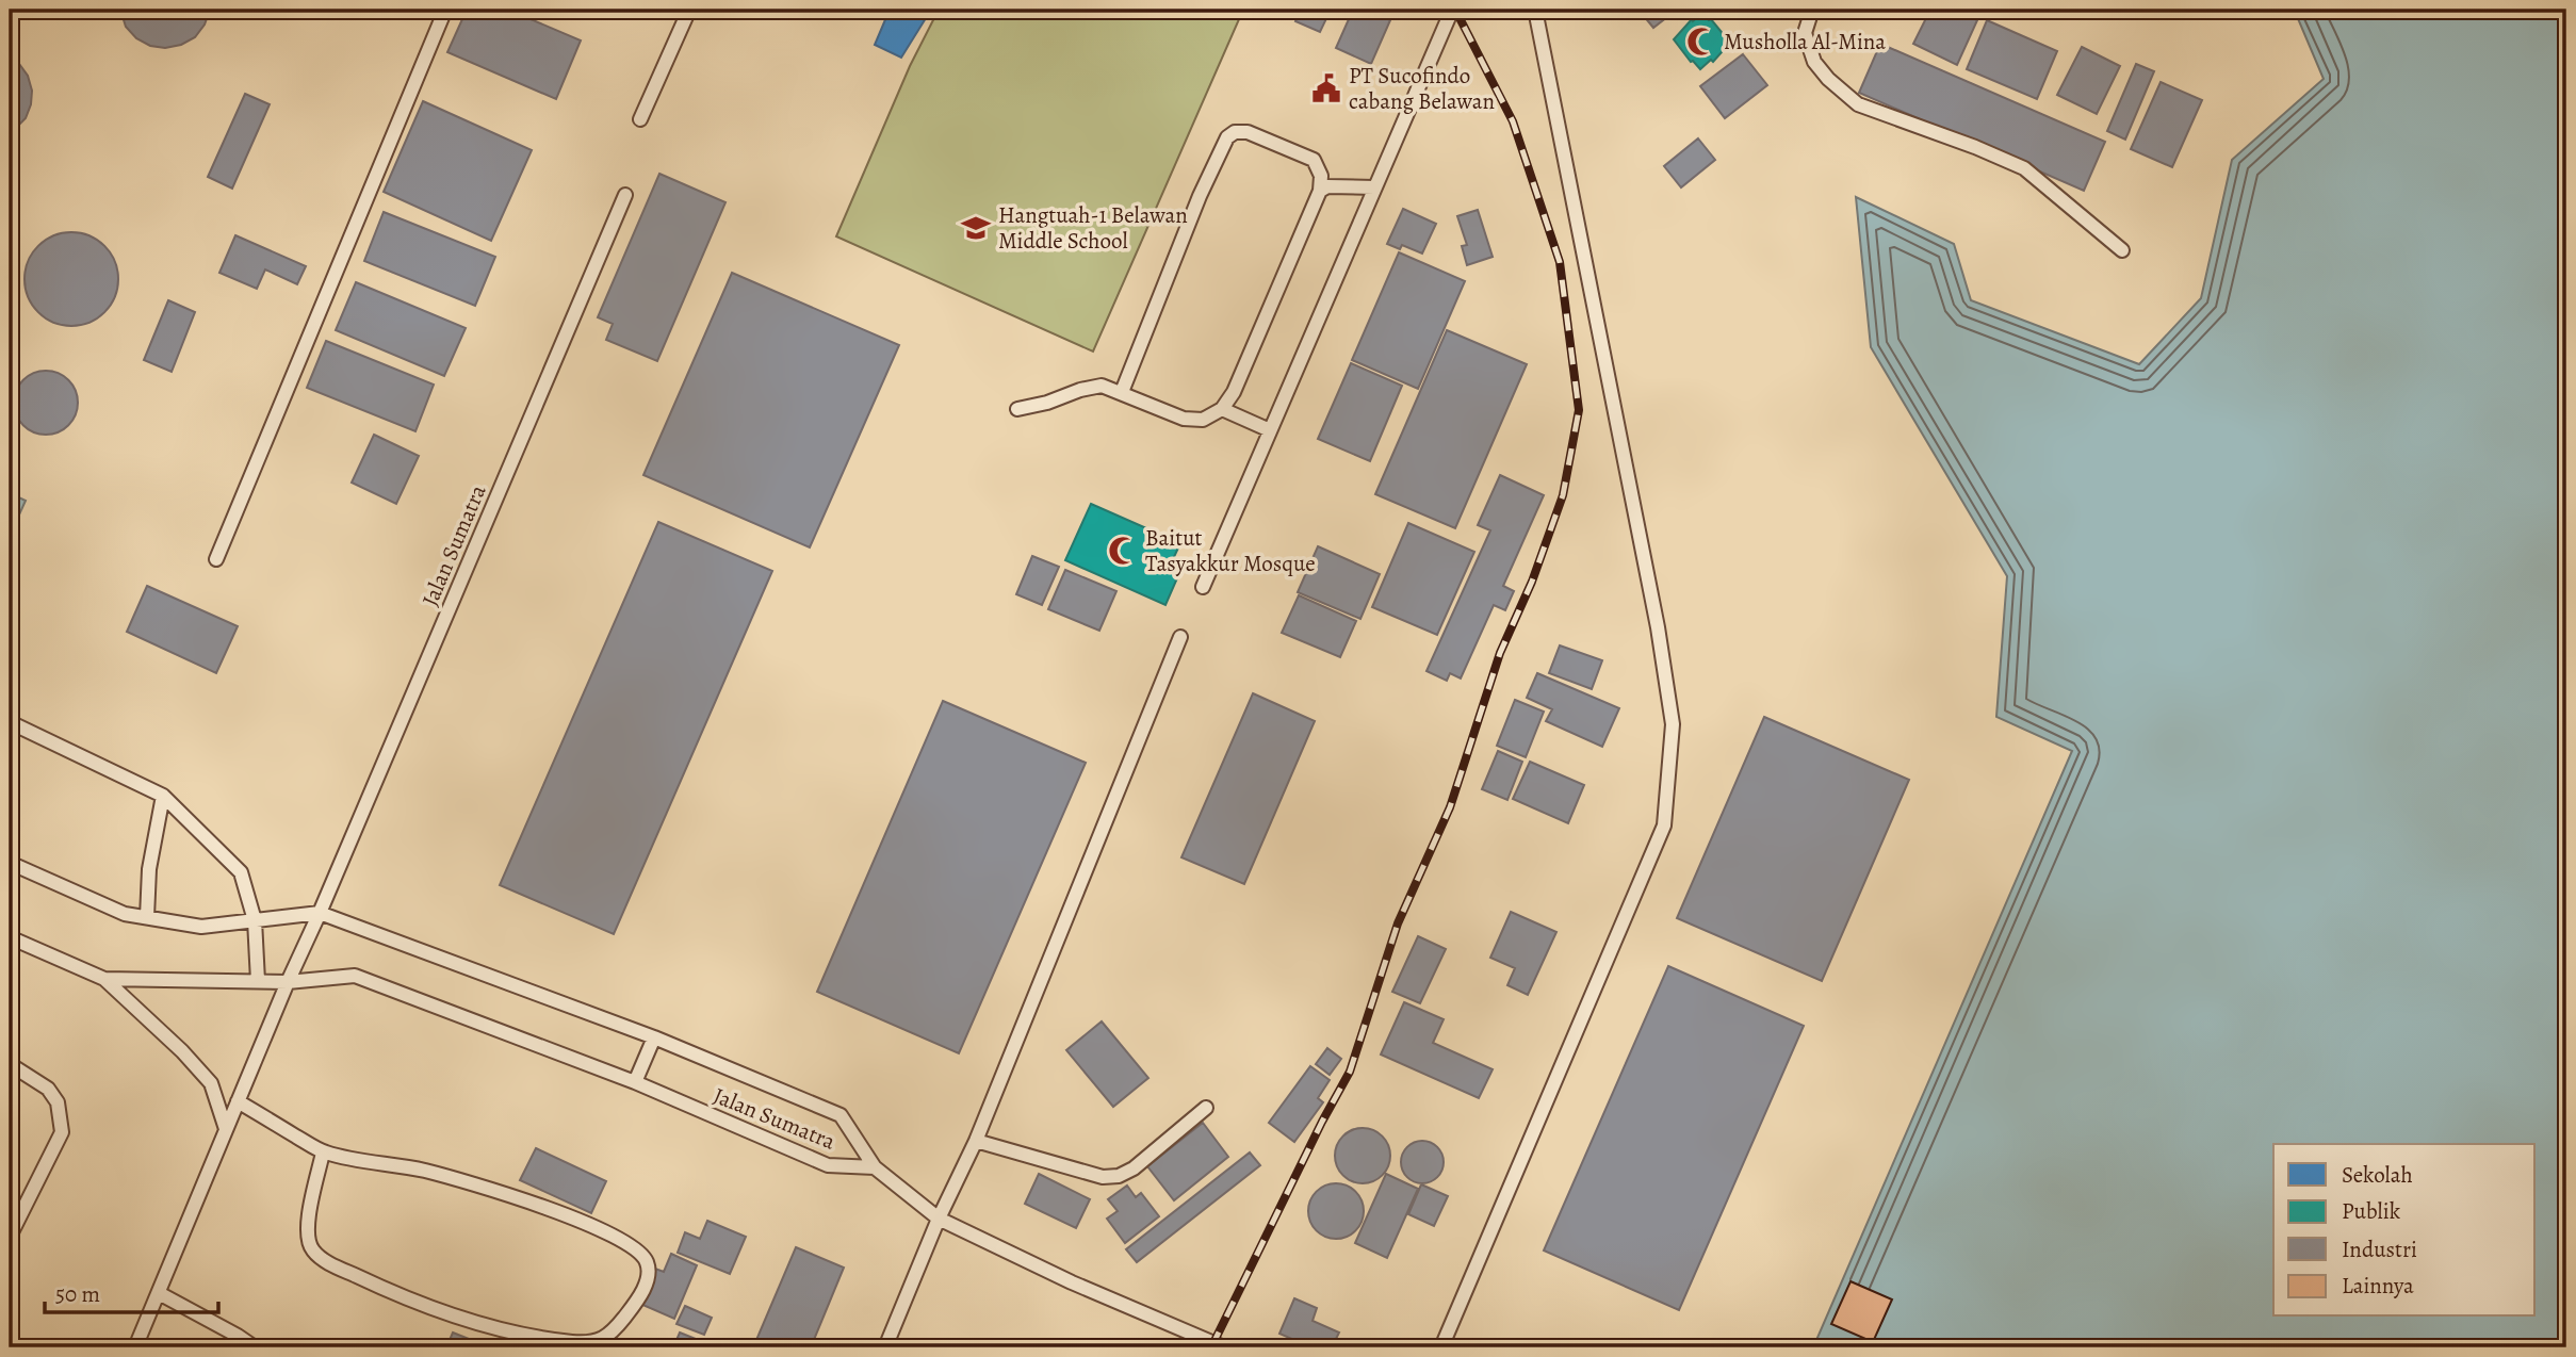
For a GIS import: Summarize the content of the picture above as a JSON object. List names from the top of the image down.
{
  "streets": {
    "lane": ["Jalan Sumatra"]
  },
  "places": {
    "mosque": ["Musholla Al-Mina", "Baitut Tasyakkur Mosque"],
    "public building": ["PT Sucofindo cabang Belawan"],
    "school or university": ["Hangtuah-1 Belawan Middle School"]
  },
  "legend": [
    "Sekolah",
    "Publik",
    "Industri",
    "Lainnya"
  ],
  "scale_bar": "50 m"
}
